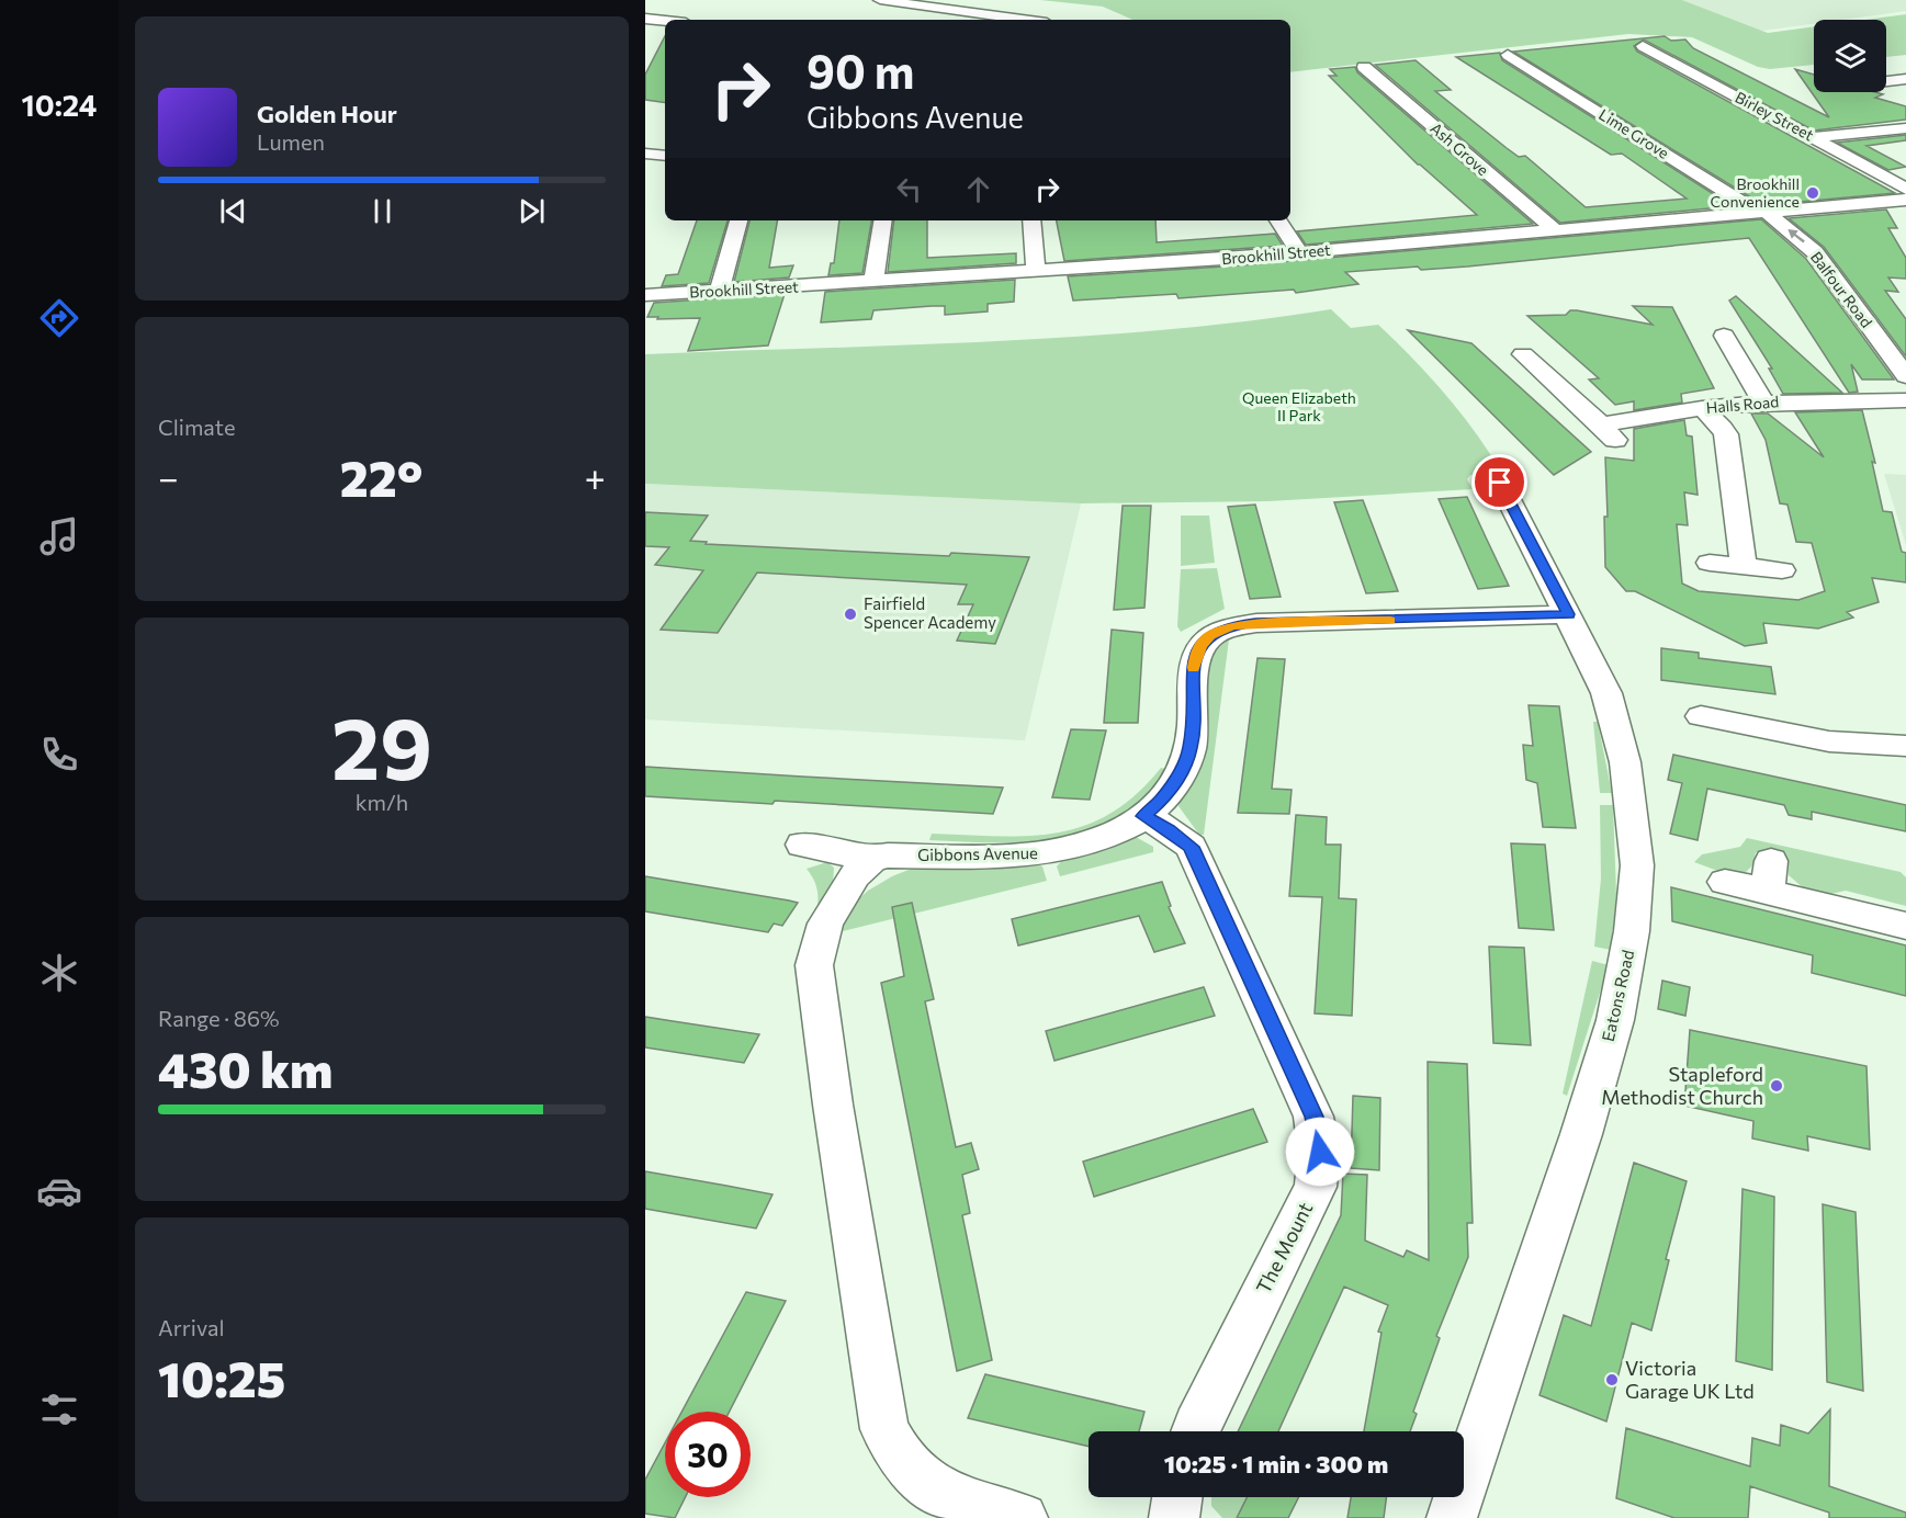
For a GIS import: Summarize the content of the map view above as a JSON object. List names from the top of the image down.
{
  "streets": {
    "street": [
      "Birley Street",
      "Lime Grove",
      "Ash Grove",
      "Brookhill Street",
      "Balfour Road",
      "Halls Road",
      "Gibbons Avenue",
      "Eatons Road",
      "The Mount"
    ]
  },
  "crossings": [
    ["Lime Grove", "Brookhill Street"],
    ["Lime Grove", "Balfour Road"],
    ["Ash Grove", "Brookhill Street"],
    ["Brookhill Street", "Balfour Road"],
    ["Gibbons Avenue", "Eatons Road"],
    ["Gibbons Avenue", "The Mount"]
  ],
  "parks": ["Queen Elizabeth II Park"],
  "places": [
    "Brookhill Convenience",
    "Fairfield Spencer Academy",
    "Stapleford Methodist Church",
    "Victoria Garage UK Ltd"
  ],
  "page": {
    "tabs": "10:24",
    "turn": ["90 m", "Gibbons Avenue"],
    "song": ["Golden Hour", "Lumen"],
    "tile": [
      "Climate",
      ["29", "km/h"],
      ["Range · 86%", "430 km"],
      ["Arrival", "10:25"]
    ],
    "heat": ["−", "22°", "+"],
    "limit": "30",
    "trip": "10:25 · 1 min · 300 m"
  }
}
